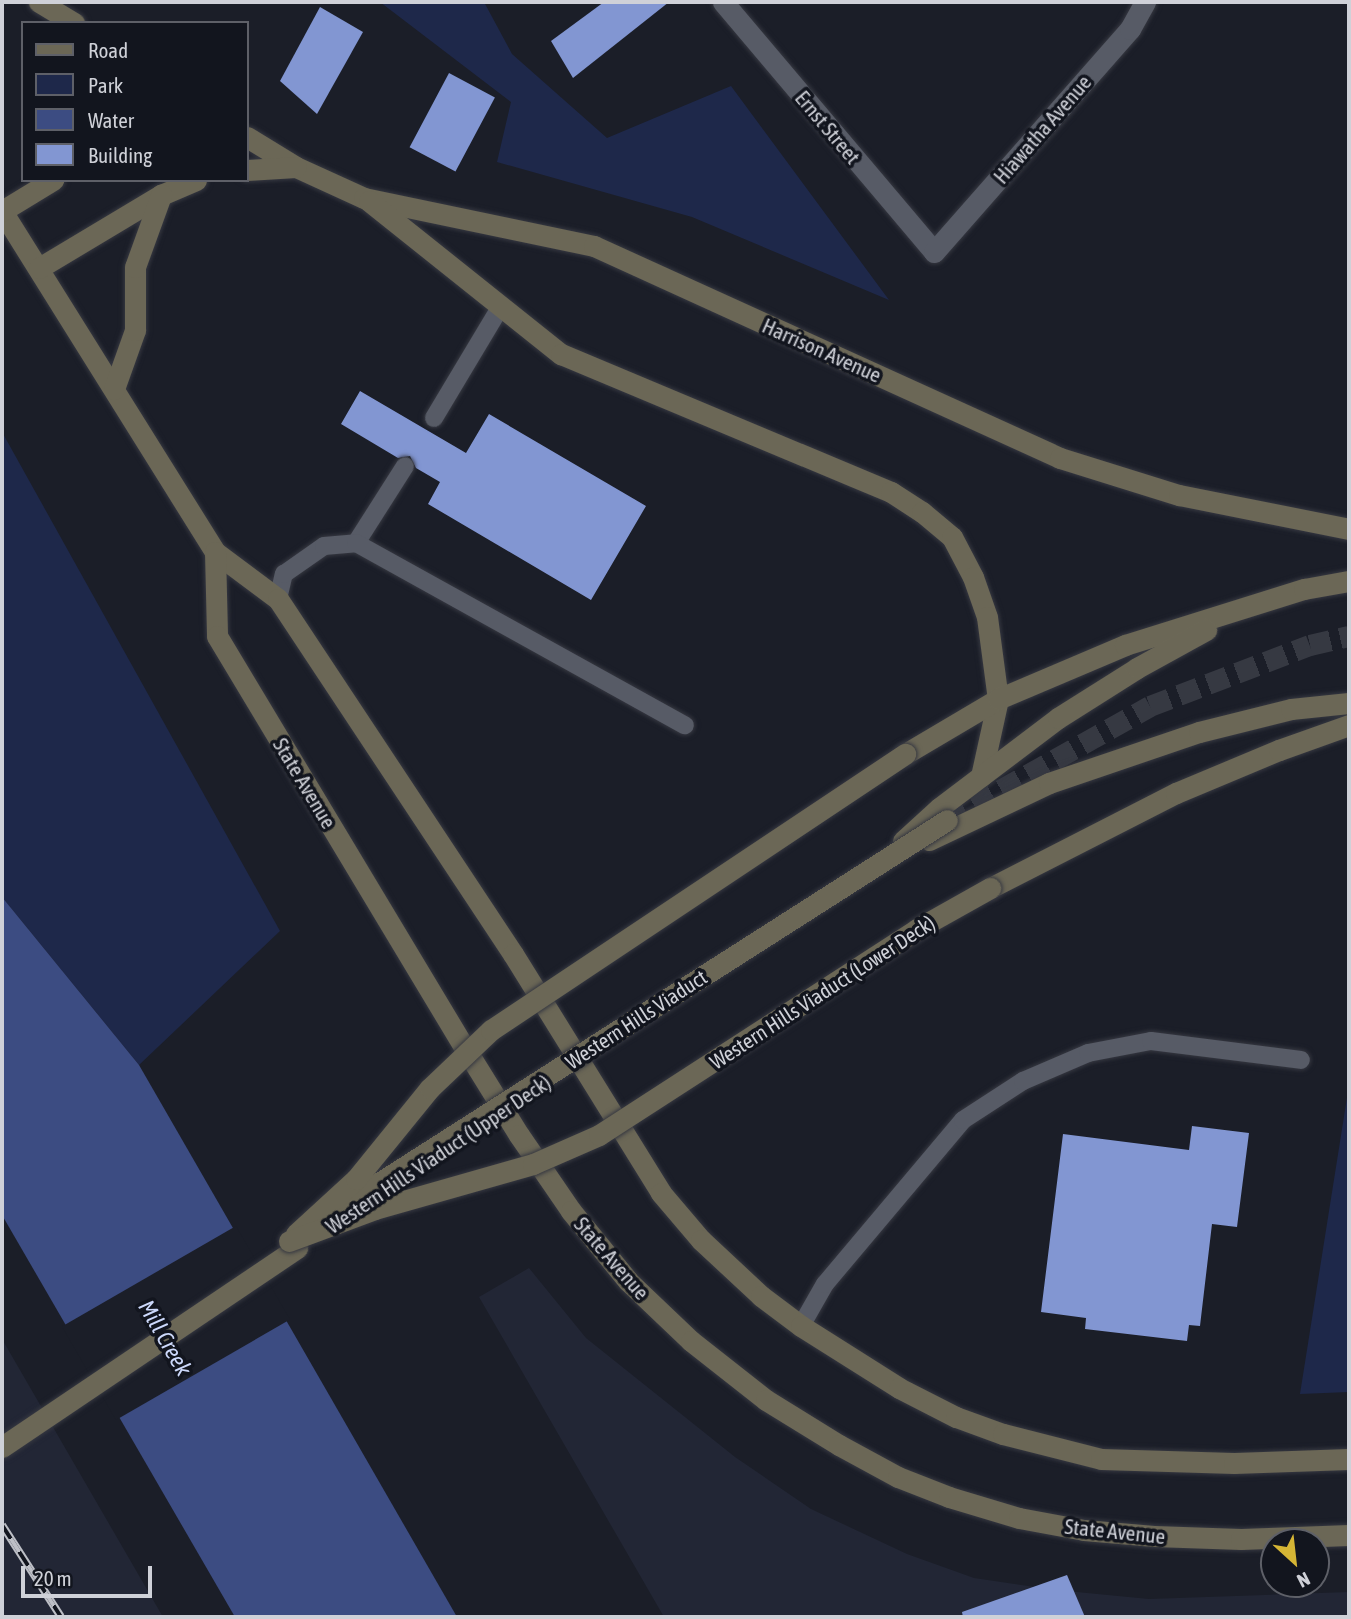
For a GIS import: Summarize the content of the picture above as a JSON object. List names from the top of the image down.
{
  "streets": {
    "main road": [
      "Harrison Avenue",
      "State Avenue",
      "Western Hills Viaduct (Lower Deck)",
      "Western Hills Viaduct",
      "Western Hills Viaduct (Upper Deck)"
    ],
    "street": ["Ernst Street", "Hiawatha Avenue"]
  },
  "crossings": [
    ["Ernst Street", "Hiawatha Avenue"],
    ["Western Hills Viaduct (Lower Deck)", "Western Hills Viaduct"],
    ["Western Hills Viaduct (Lower Deck)", "Western Hills Viaduct (Upper Deck)"]
  ],
  "water": ["Mill Creek"],
  "legend": [
    "Road",
    "Park",
    "Water",
    "Building"
  ],
  "scale_bar": "20 m",
  "north": "bottom right"
}
